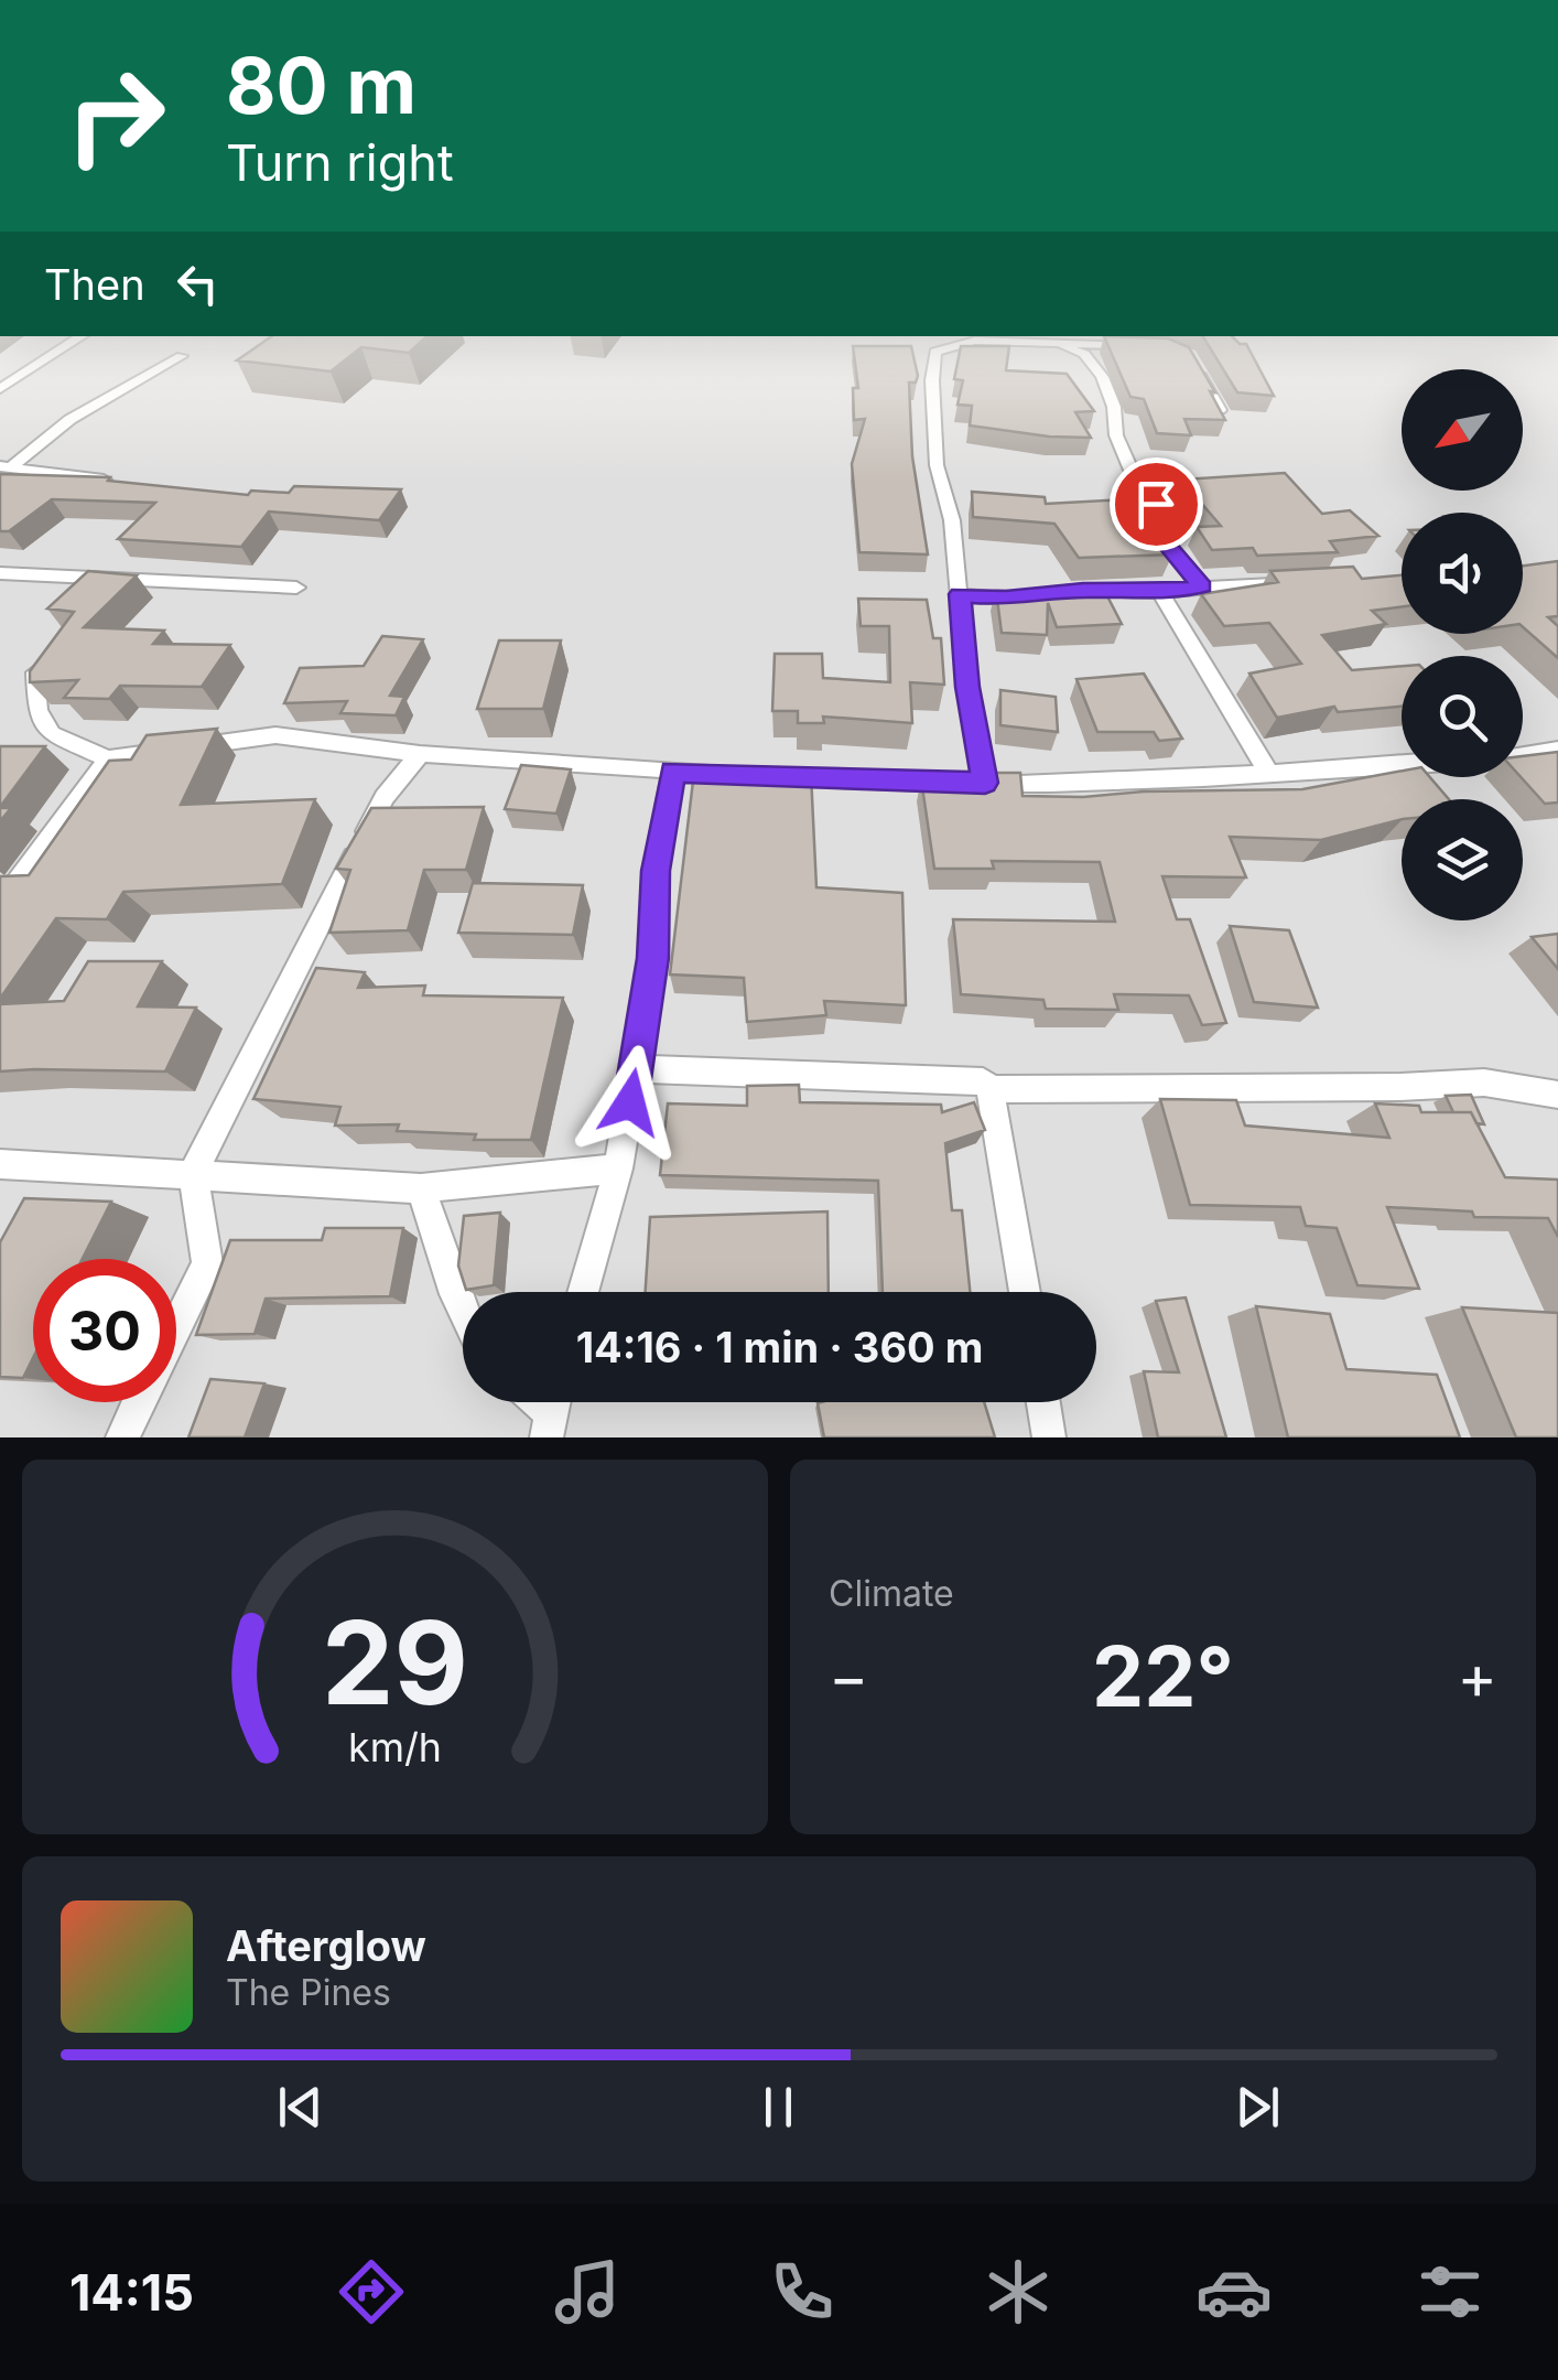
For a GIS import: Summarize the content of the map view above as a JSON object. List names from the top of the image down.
{
  "north": "bottom left",
  "page": {
    "turn": ["80 m", "Turn right"],
    "then": "Then",
    "limit": "30",
    "trip": "14:16 · 1 min · 360 m",
    "tile": "Climate",
    "heat": ["−", "22°", "+"],
    "song": ["Afterglow", "The Pines"],
    "tabs": "14:15",
    "gauge": ["29", "km/h"]
  }
}
